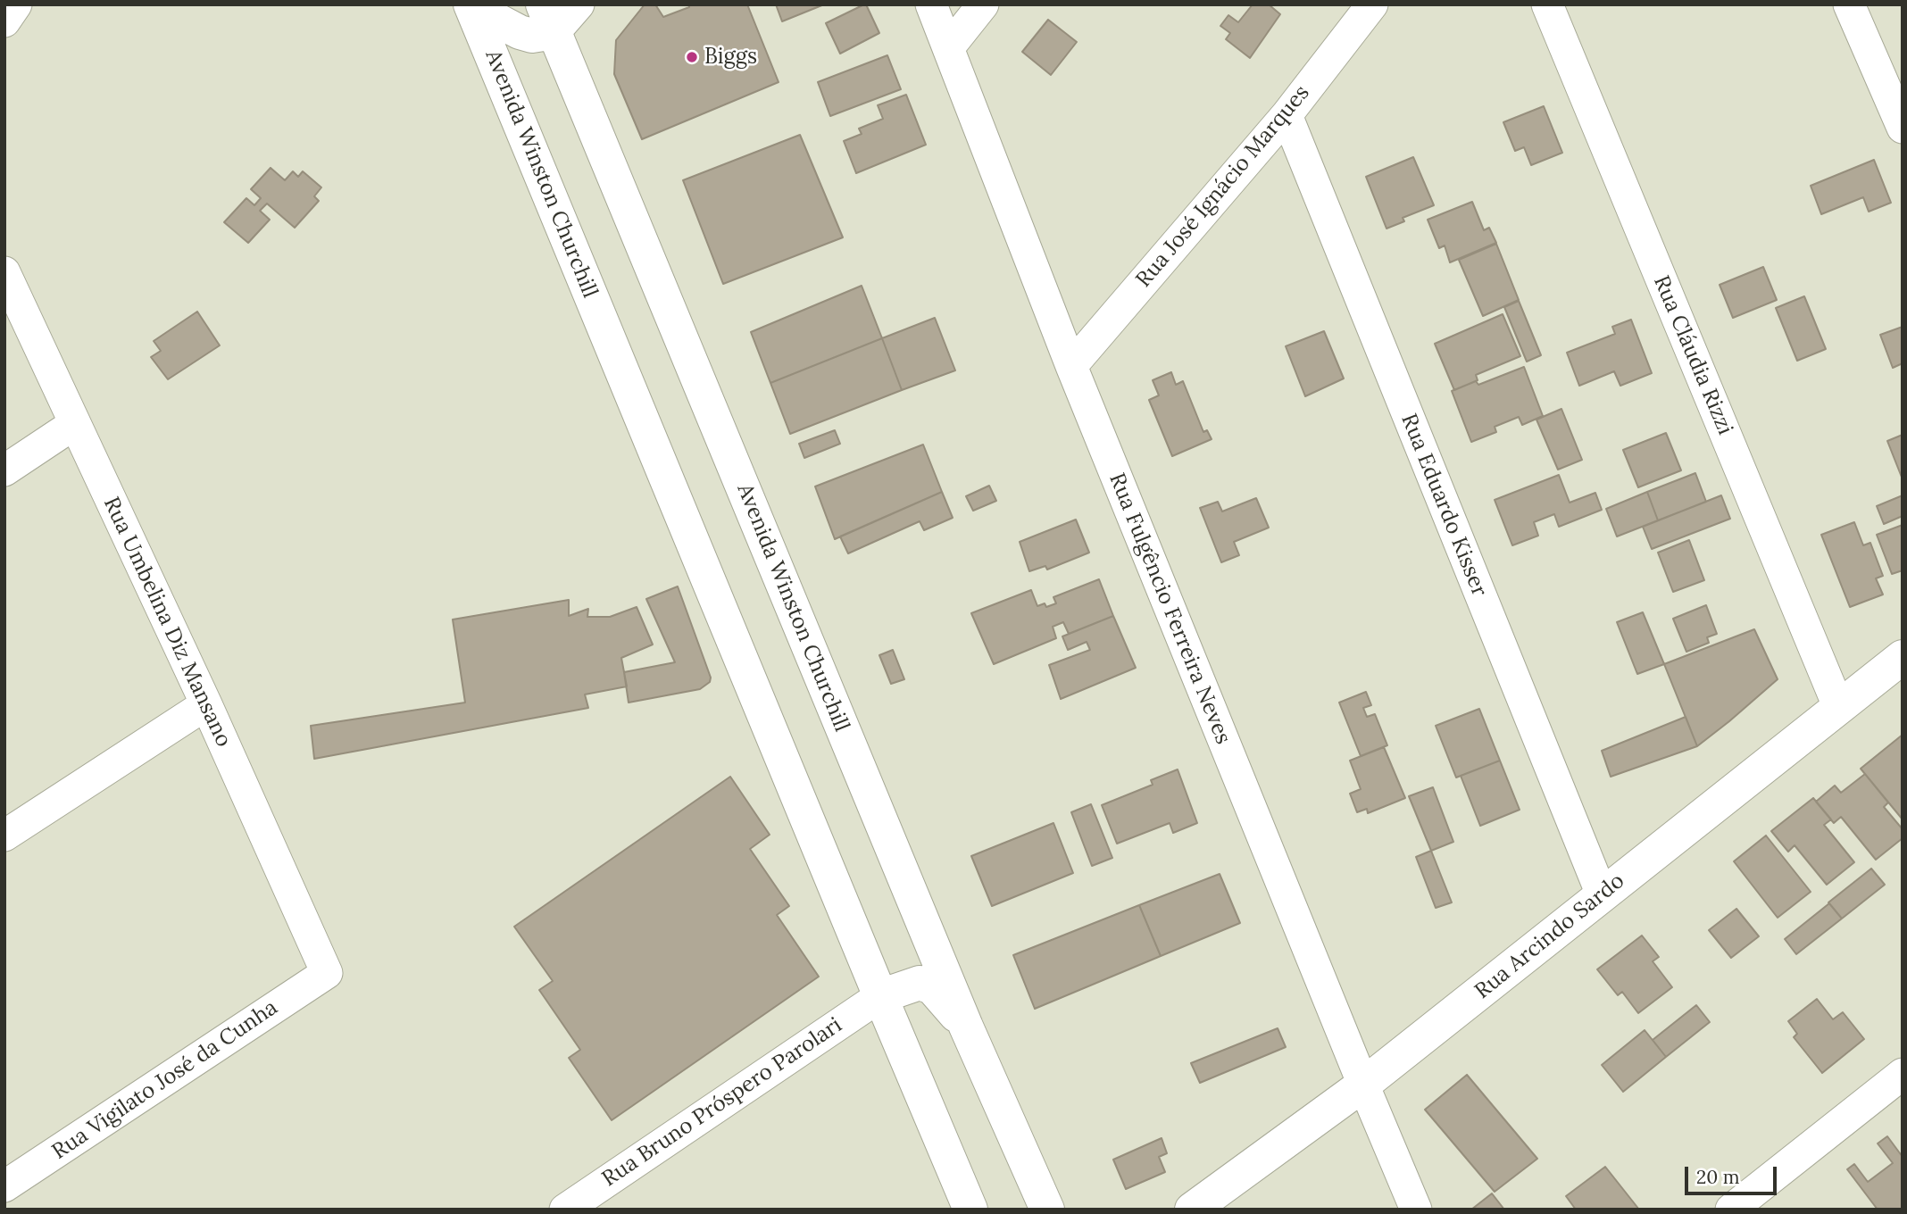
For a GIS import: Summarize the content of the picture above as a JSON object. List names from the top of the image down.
{
  "streets": {
    "main road": ["Avenida Winston Churchill", "Rua Arcindo Sardo"],
    "street": [
      "Rua José Ignácio Marques",
      "Rua Cláudia Rizzi",
      "Rua Eduardo Kisser",
      "Rua Fulgêncio Ferreira Neves",
      "Rua Umbelina Diz Mansano",
      "Rua Vigilato José da Cunha",
      "Rua Bruno Próspero Parolari"
    ]
  },
  "crossings": [
    ["Avenida Winston Churchill", "Rua Bruno Próspero Parolari"],
    ["Rua José Ignácio Marques", "Rua Eduardo Kisser"],
    ["Rua José Ignácio Marques", "Rua Fulgêncio Ferreira Neves"],
    ["Rua Cláudia Rizzi", "Rua Arcindo Sardo"],
    ["Rua Eduardo Kisser", "Rua Arcindo Sardo"],
    ["Rua Fulgêncio Ferreira Neves", "Rua Arcindo Sardo"],
    ["Rua Umbelina Diz Mansano", "Rua Vigilato José da Cunha"]
  ],
  "places": ["Biggs"],
  "scale_bar": "20 m"
}
